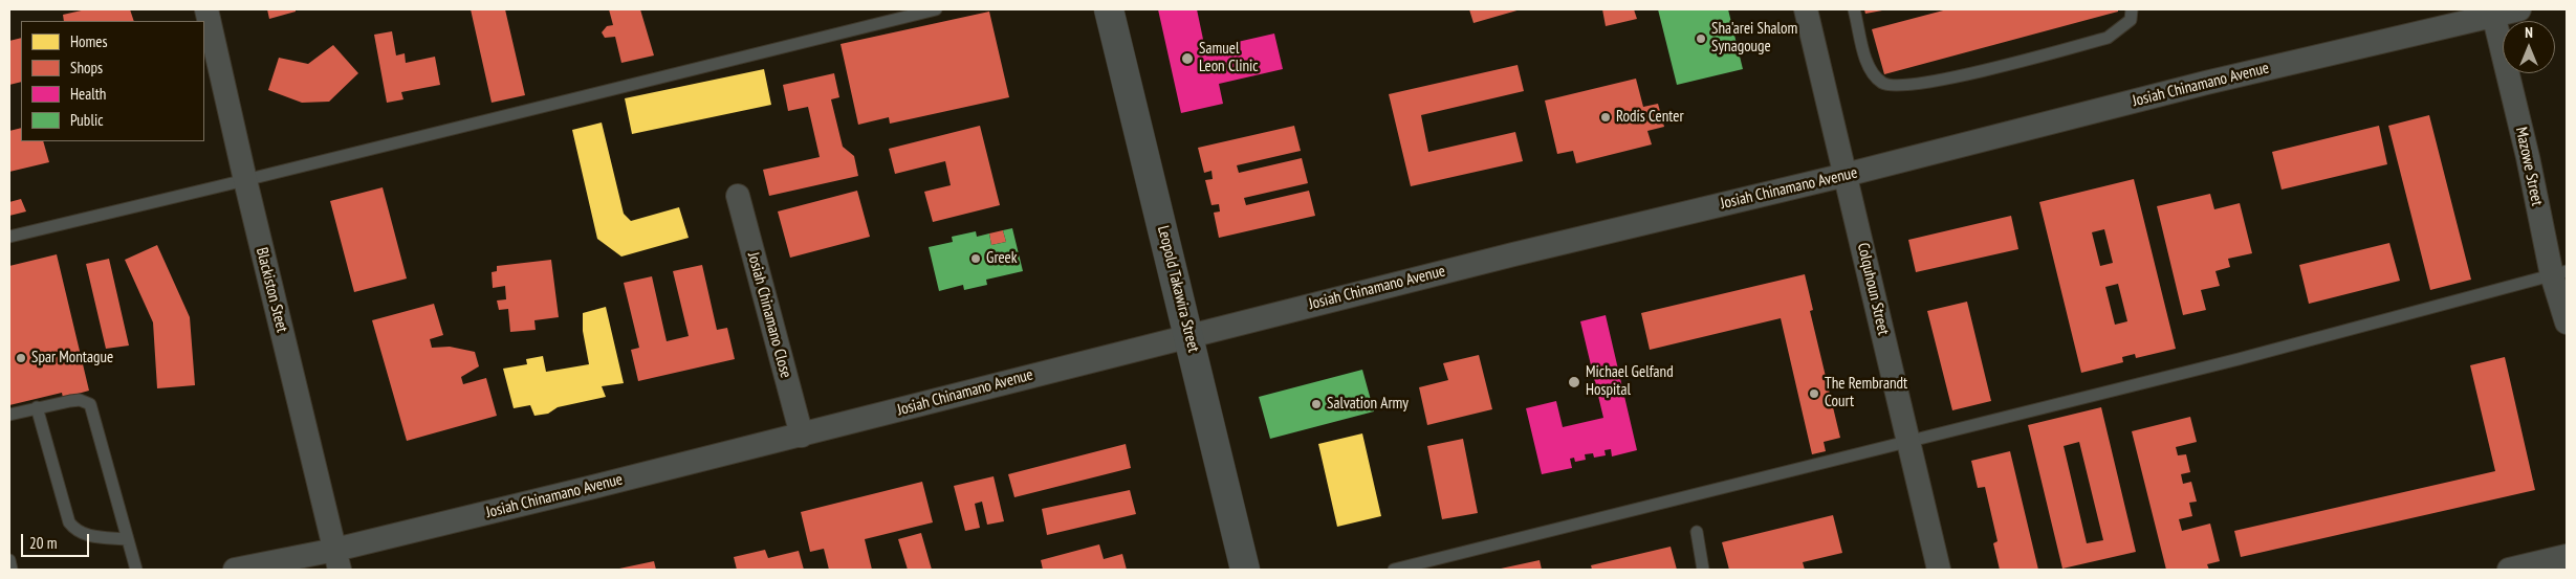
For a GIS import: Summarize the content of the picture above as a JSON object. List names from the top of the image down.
{
  "streets": {
    "main road": ["Leopold Takawira Street"],
    "street": [
      "Josiah Chinamano Avenue",
      "Mazowe Street",
      "Colquhoun Street",
      "Blackiston Steet",
      "Josiah Chinamano Close"
    ]
  },
  "crossings": [
    ["Josiah Chinamano Avenue", "Mazowe Street"],
    ["Josiah Chinamano Avenue", "Leopold Takawira Street"],
    ["Josiah Chinamano Avenue", "Colquhoun Street"],
    ["Josiah Chinamano Avenue", "Blackiston Steet"],
    ["Josiah Chinamano Avenue", "Josiah Chinamano Close"]
  ],
  "places": [
    "Sha'arei Shalom Synagouge",
    "Samuel Leon Clinic",
    "Rodis Center",
    "Greek",
    "Spar Montague",
    "Michael Gelfand Hospital",
    "The Rembrandt Court",
    "Salvation Army"
  ],
  "legend": [
    "Homes",
    "Shops",
    "Health",
    "Public"
  ],
  "scale_bar": "20 m",
  "north": "top"
}
